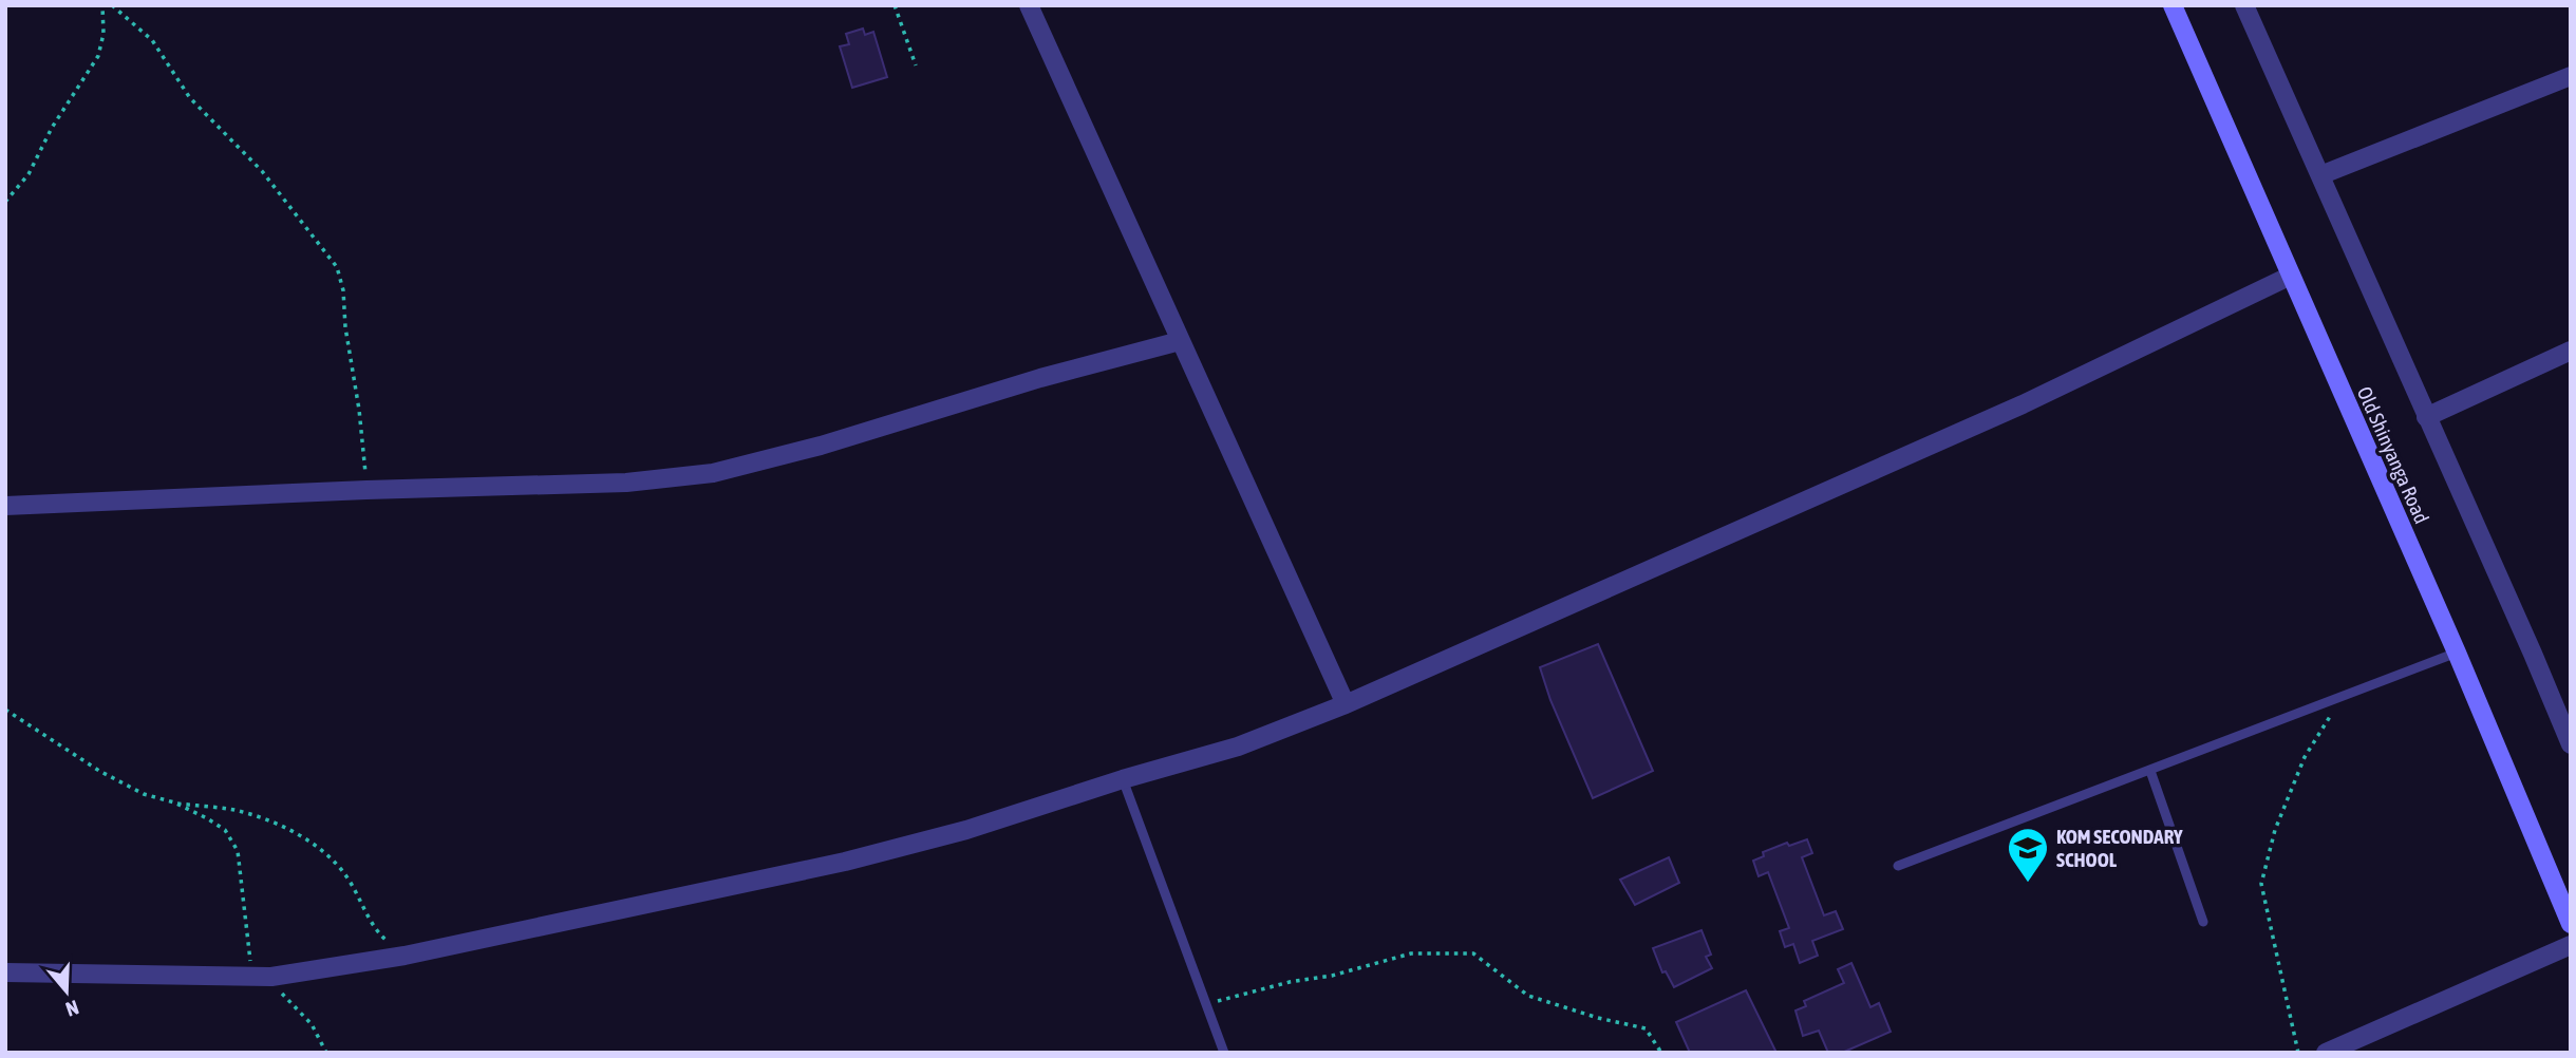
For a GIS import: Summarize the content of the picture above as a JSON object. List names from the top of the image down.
{
  "streets": {
    "main road": ["Old Shinyanga Road"]
  },
  "places": {
    "school or university": ["KOM SECONDARY SCHOOL"]
  },
  "north": "bottom"
}
